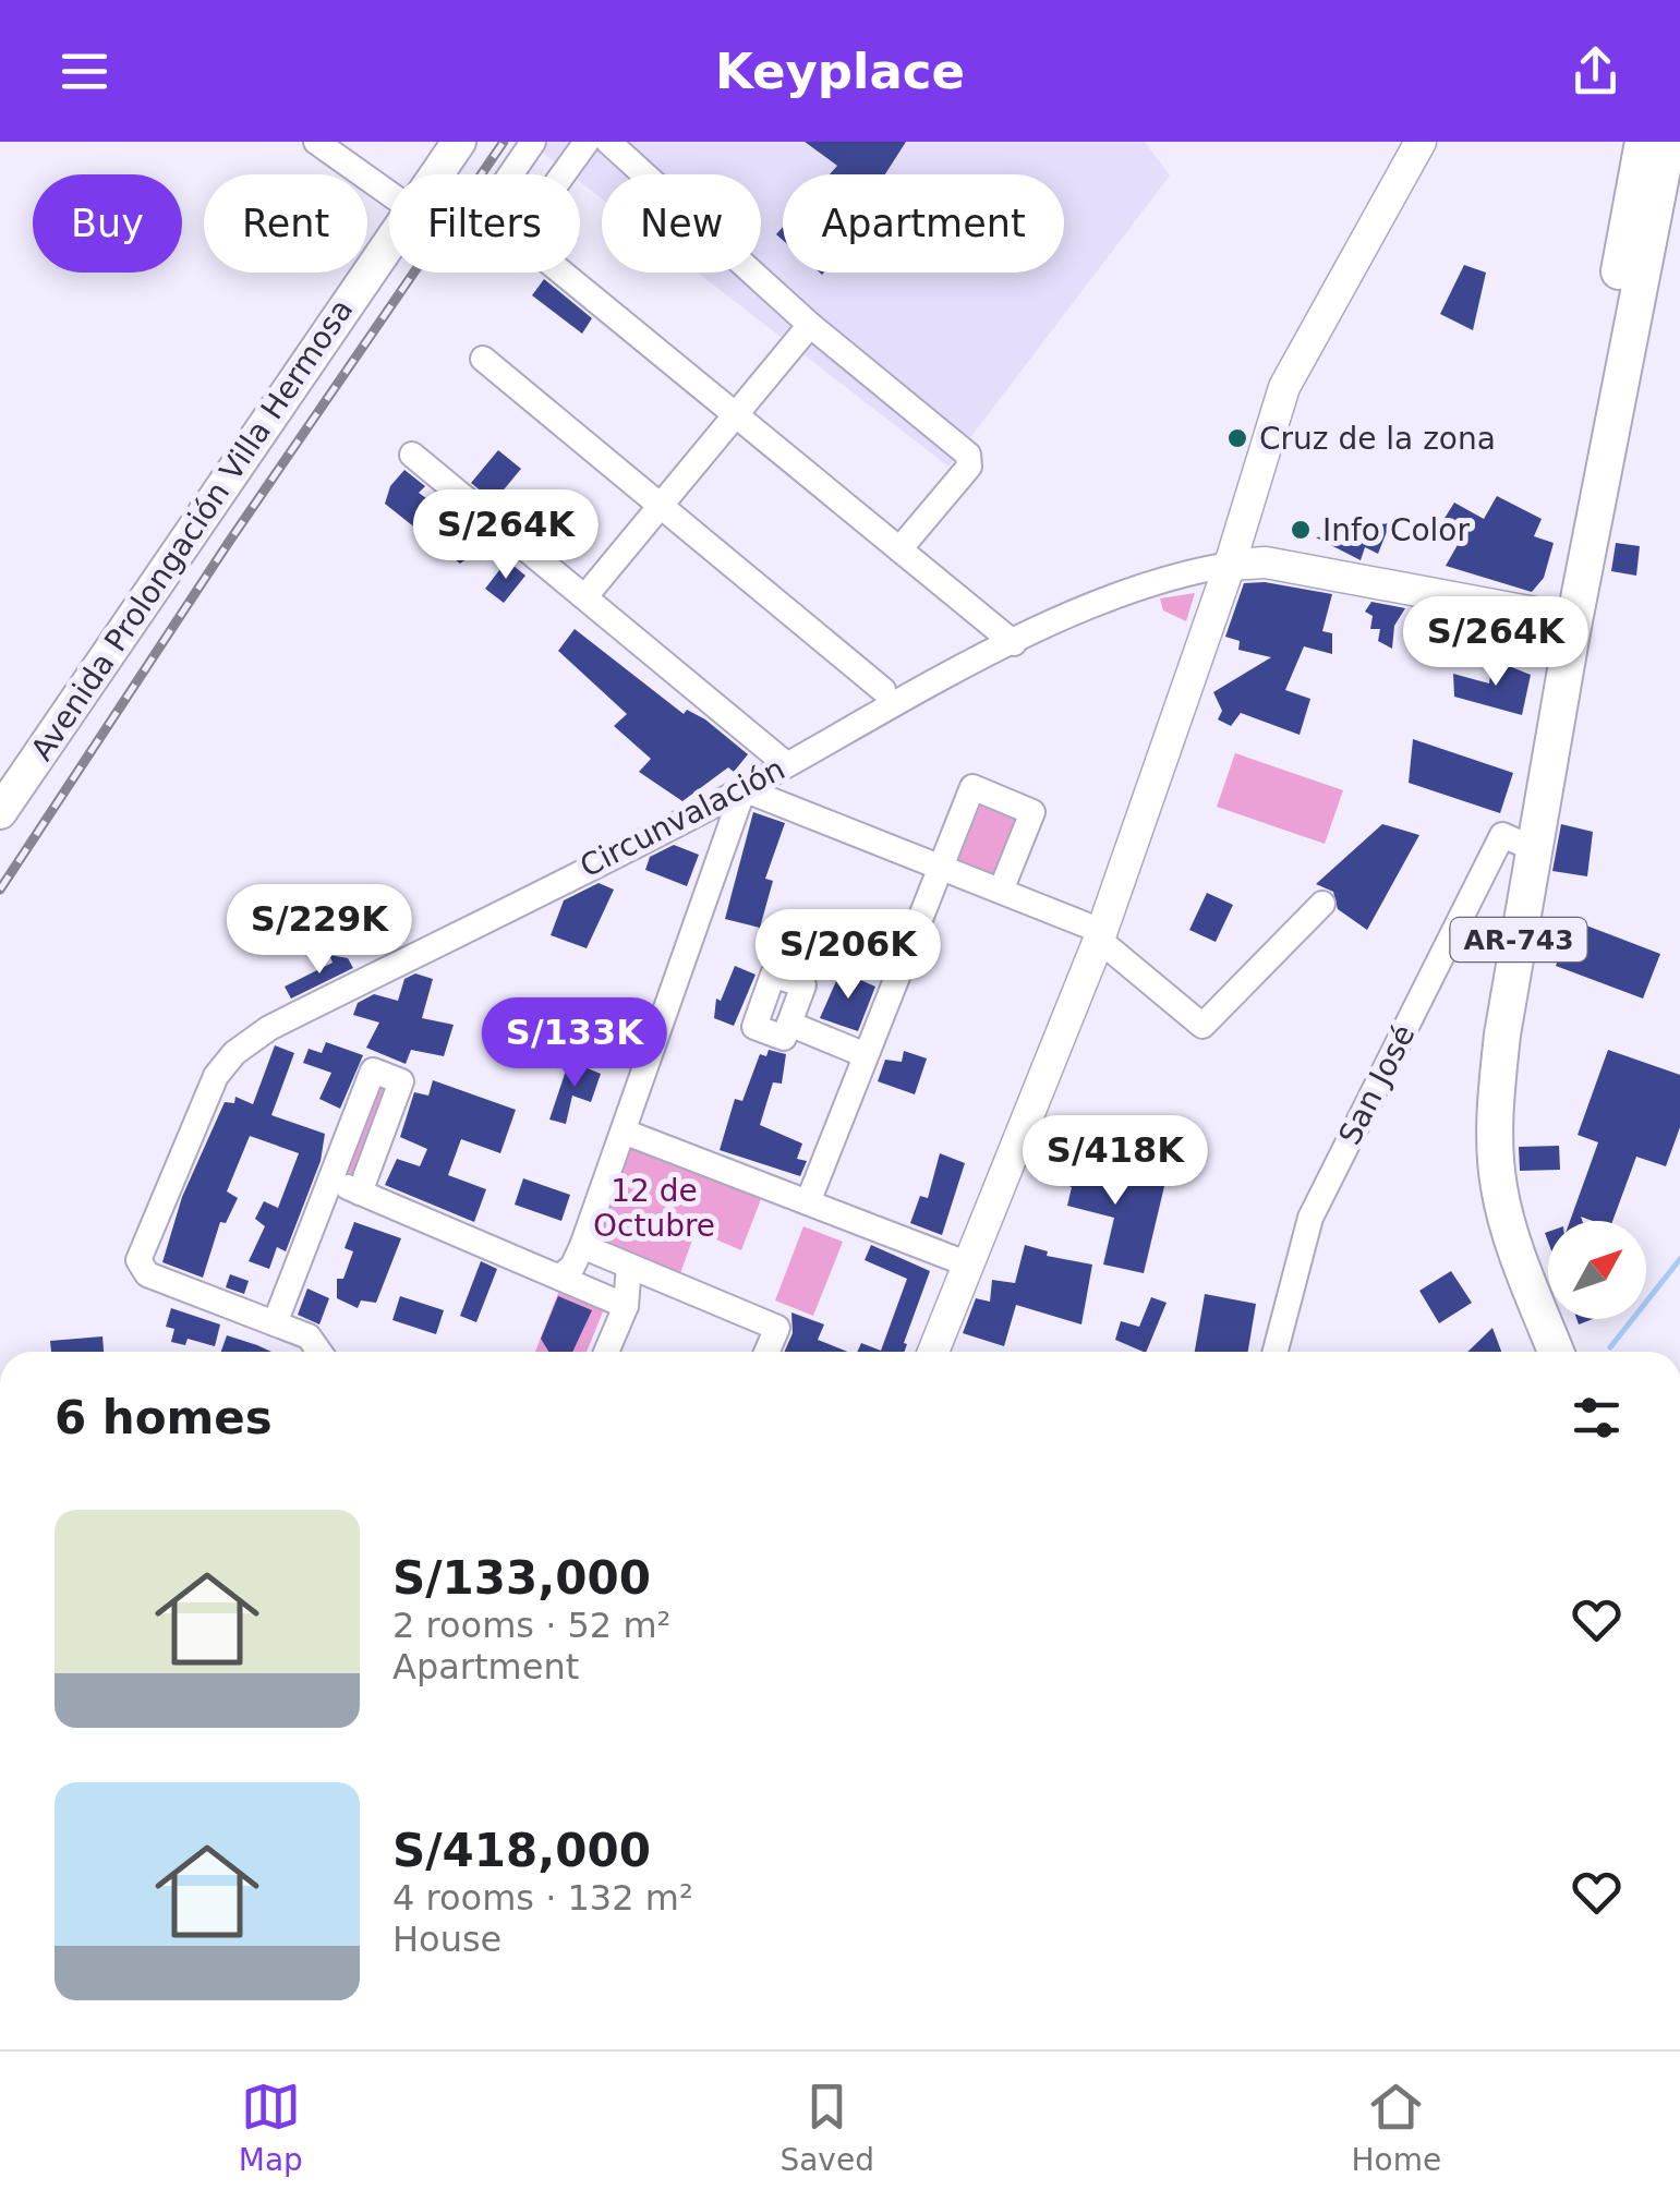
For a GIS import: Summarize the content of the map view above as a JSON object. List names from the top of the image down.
{
  "streets": {
    "main road": ["Avenida Prolongación Villa Hermosa", "AR-743"],
    "street": ["Circunvalación", "San José"]
  },
  "crossings": [
    ["Circunvalación", "AR-743"],
    ["AR-743", "San José"]
  ],
  "parks": ["12 de Octubre"],
  "places": ["Cruz de la zona", "Info Color"],
  "north": "top right",
  "page": {
    "header": "Keyplace",
    "chip": [
      "Buy",
      "Rent",
      "Filters",
      "New",
      "Apartment"
    ],
    "price": [
      "S/264K",
      "S/264K",
      "S/229K",
      "S/206K",
      "S/133K",
      "S/418K"
    ],
    "heading": "6 homes",
    "list": [
      {
        "name": "S/133,000",
        "note": "2 rooms · 52 m² · Apartment"
      },
      {
        "name": "S/418,000",
        "note": "4 rooms · 132 m² · House"
      }
    ],
    "tabs": ["Map", "Saved", "Home"]
  }
}
